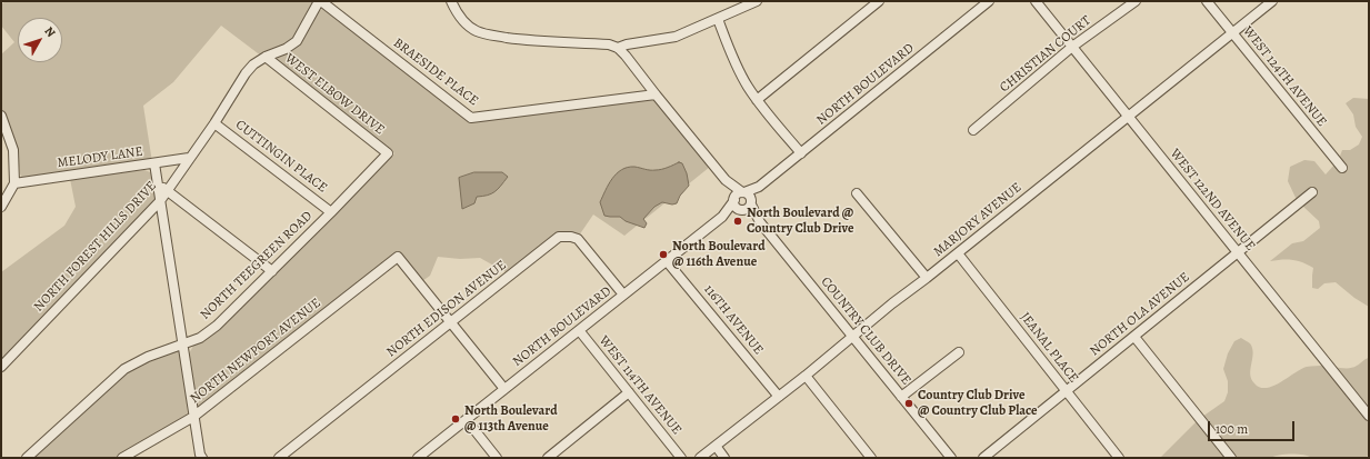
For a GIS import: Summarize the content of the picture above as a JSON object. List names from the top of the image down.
{
  "streets": {
    "street": [
      "CHRISTIAN COURT",
      "BRAESIDE PLACE",
      "WEST 124TH AVENUE",
      "NORTH BOULEVARD",
      "WEST ELBOW DRIVE",
      "CUTTINGIN PLACE",
      "MELODY LANE",
      "WEST 122ND AVENUE",
      "MARJORY AVENUE",
      "NORTH FOREST HILLS DRIVE",
      "NORTH TEEGREEN ROAD",
      "NORTH EDISON AVENUE",
      "NORTH OLA AVENUE",
      "116TH AVENUE",
      "COUNTRY CLUB DRIVE",
      "JEANAL PLACE",
      "NORTH NEWPORT AVENUE",
      "WEST 114TH AVENUE"
    ]
  },
  "crossings": [
    ["CHRISTIAN COURT", "WEST 122ND AVENUE"],
    ["BRAESIDE PLACE", "NORTH FOREST HILLS DRIVE"],
    ["WEST 124TH AVENUE", "MARJORY AVENUE"],
    ["NORTH BOULEVARD", "NORTH EDISON AVENUE"],
    ["NORTH BOULEVARD", "116TH AVENUE"],
    ["NORTH BOULEVARD", "COUNTRY CLUB DRIVE"],
    ["NORTH BOULEVARD", "WEST 114TH AVENUE"],
    ["WEST ELBOW DRIVE", "NORTH FOREST HILLS DRIVE"],
    ["WEST ELBOW DRIVE", "NORTH TEEGREEN ROAD"],
    ["CUTTINGIN PLACE", "NORTH FOREST HILLS DRIVE"],
    ["CUTTINGIN PLACE", "NORTH TEEGREEN ROAD"],
    ["MELODY LANE", "NORTH FOREST HILLS DRIVE"],
    ["WEST 122ND AVENUE", "MARJORY AVENUE"],
    ["WEST 122ND AVENUE", "NORTH OLA AVENUE"],
    ["MARJORY AVENUE", "116TH AVENUE"],
    ["MARJORY AVENUE", "COUNTRY CLUB DRIVE"],
    ["MARJORY AVENUE", "JEANAL PLACE"],
    ["NORTH EDISON AVENUE", "NORTH NEWPORT AVENUE"],
    ["NORTH OLA AVENUE", "JEANAL PLACE"]
  ],
  "places": [
    "North Boulevard @ Country Club Drive",
    "North Boulevard @ 116th Avenue",
    "Country Club Drive @ Country Club Place",
    "North Boulevard @ 113th Avenue"
  ],
  "scale_bar": "100 m",
  "north": "top right"
}
